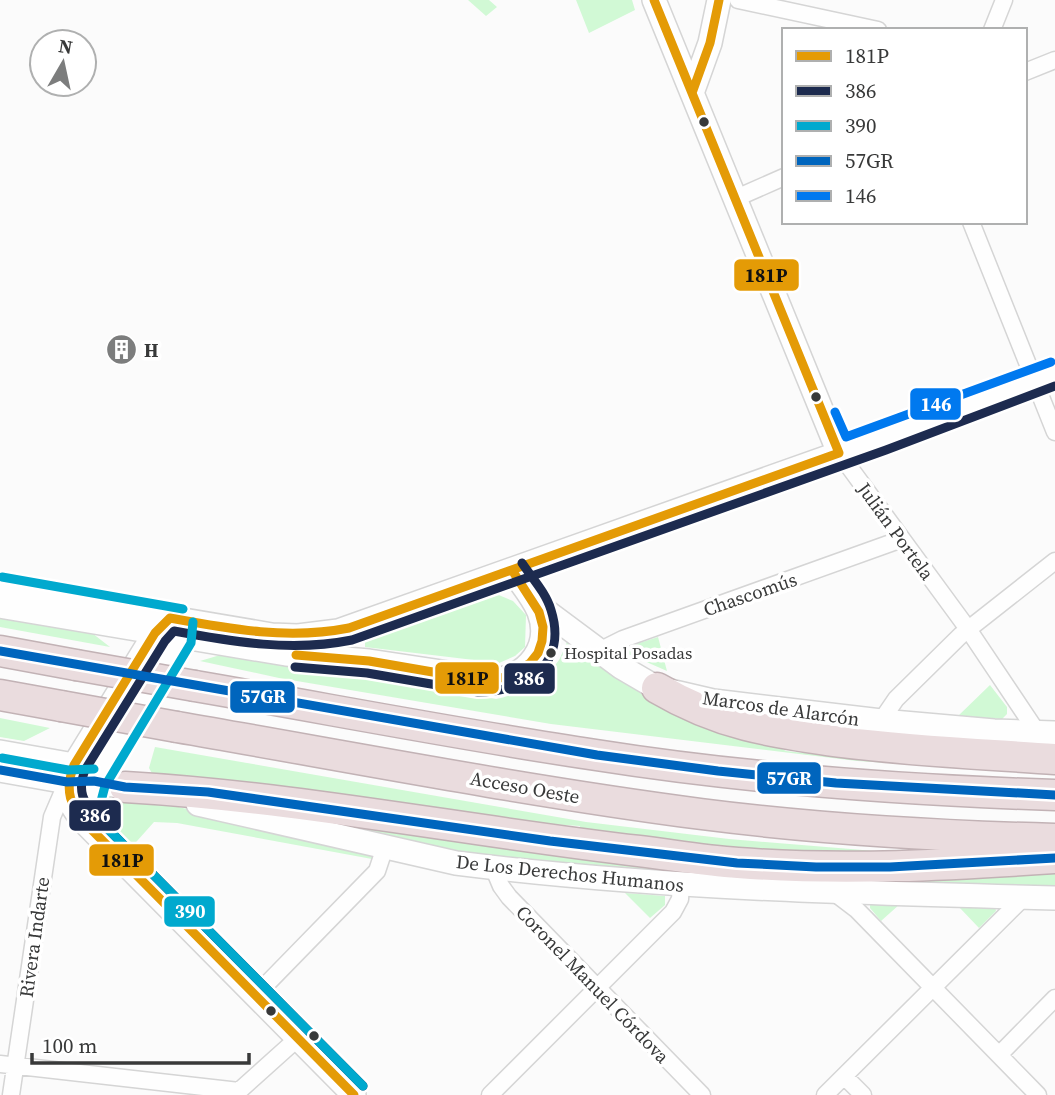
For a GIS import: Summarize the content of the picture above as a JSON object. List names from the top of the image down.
{
  "streets": {
    "highway": ["Acceso Oeste"],
    "main road": ["Julián Portela", "Marcos de Alarcón", "De Los Derechos Humanos"],
    "street": ["Chascomús", "Rivera Indarte", "Coronel Manuel Córdova"]
  },
  "crossings": [
    ["Julián Portela", "Chascomús"],
    ["Julián Portela", "Marcos de Alarcón"],
    ["Chascomús", "Marcos de Alarcón"],
    ["De Los Derechos Humanos", "Rivera Indarte"],
    ["De Los Derechos Humanos", "Coronel Manuel Córdova"]
  ],
  "places": {
    "building": ["H"],
    "other": ["Hospital Posadas"]
  },
  "lines": [
    "transit line 181P",
    "transit line 146",
    "transit line 386",
    "transit line 390",
    "transit line 57GR"
  ],
  "legend": [
    "181P",
    "386",
    "390",
    "57GR",
    "146"
  ],
  "scale_bar": "100 m",
  "north": "top"
}
